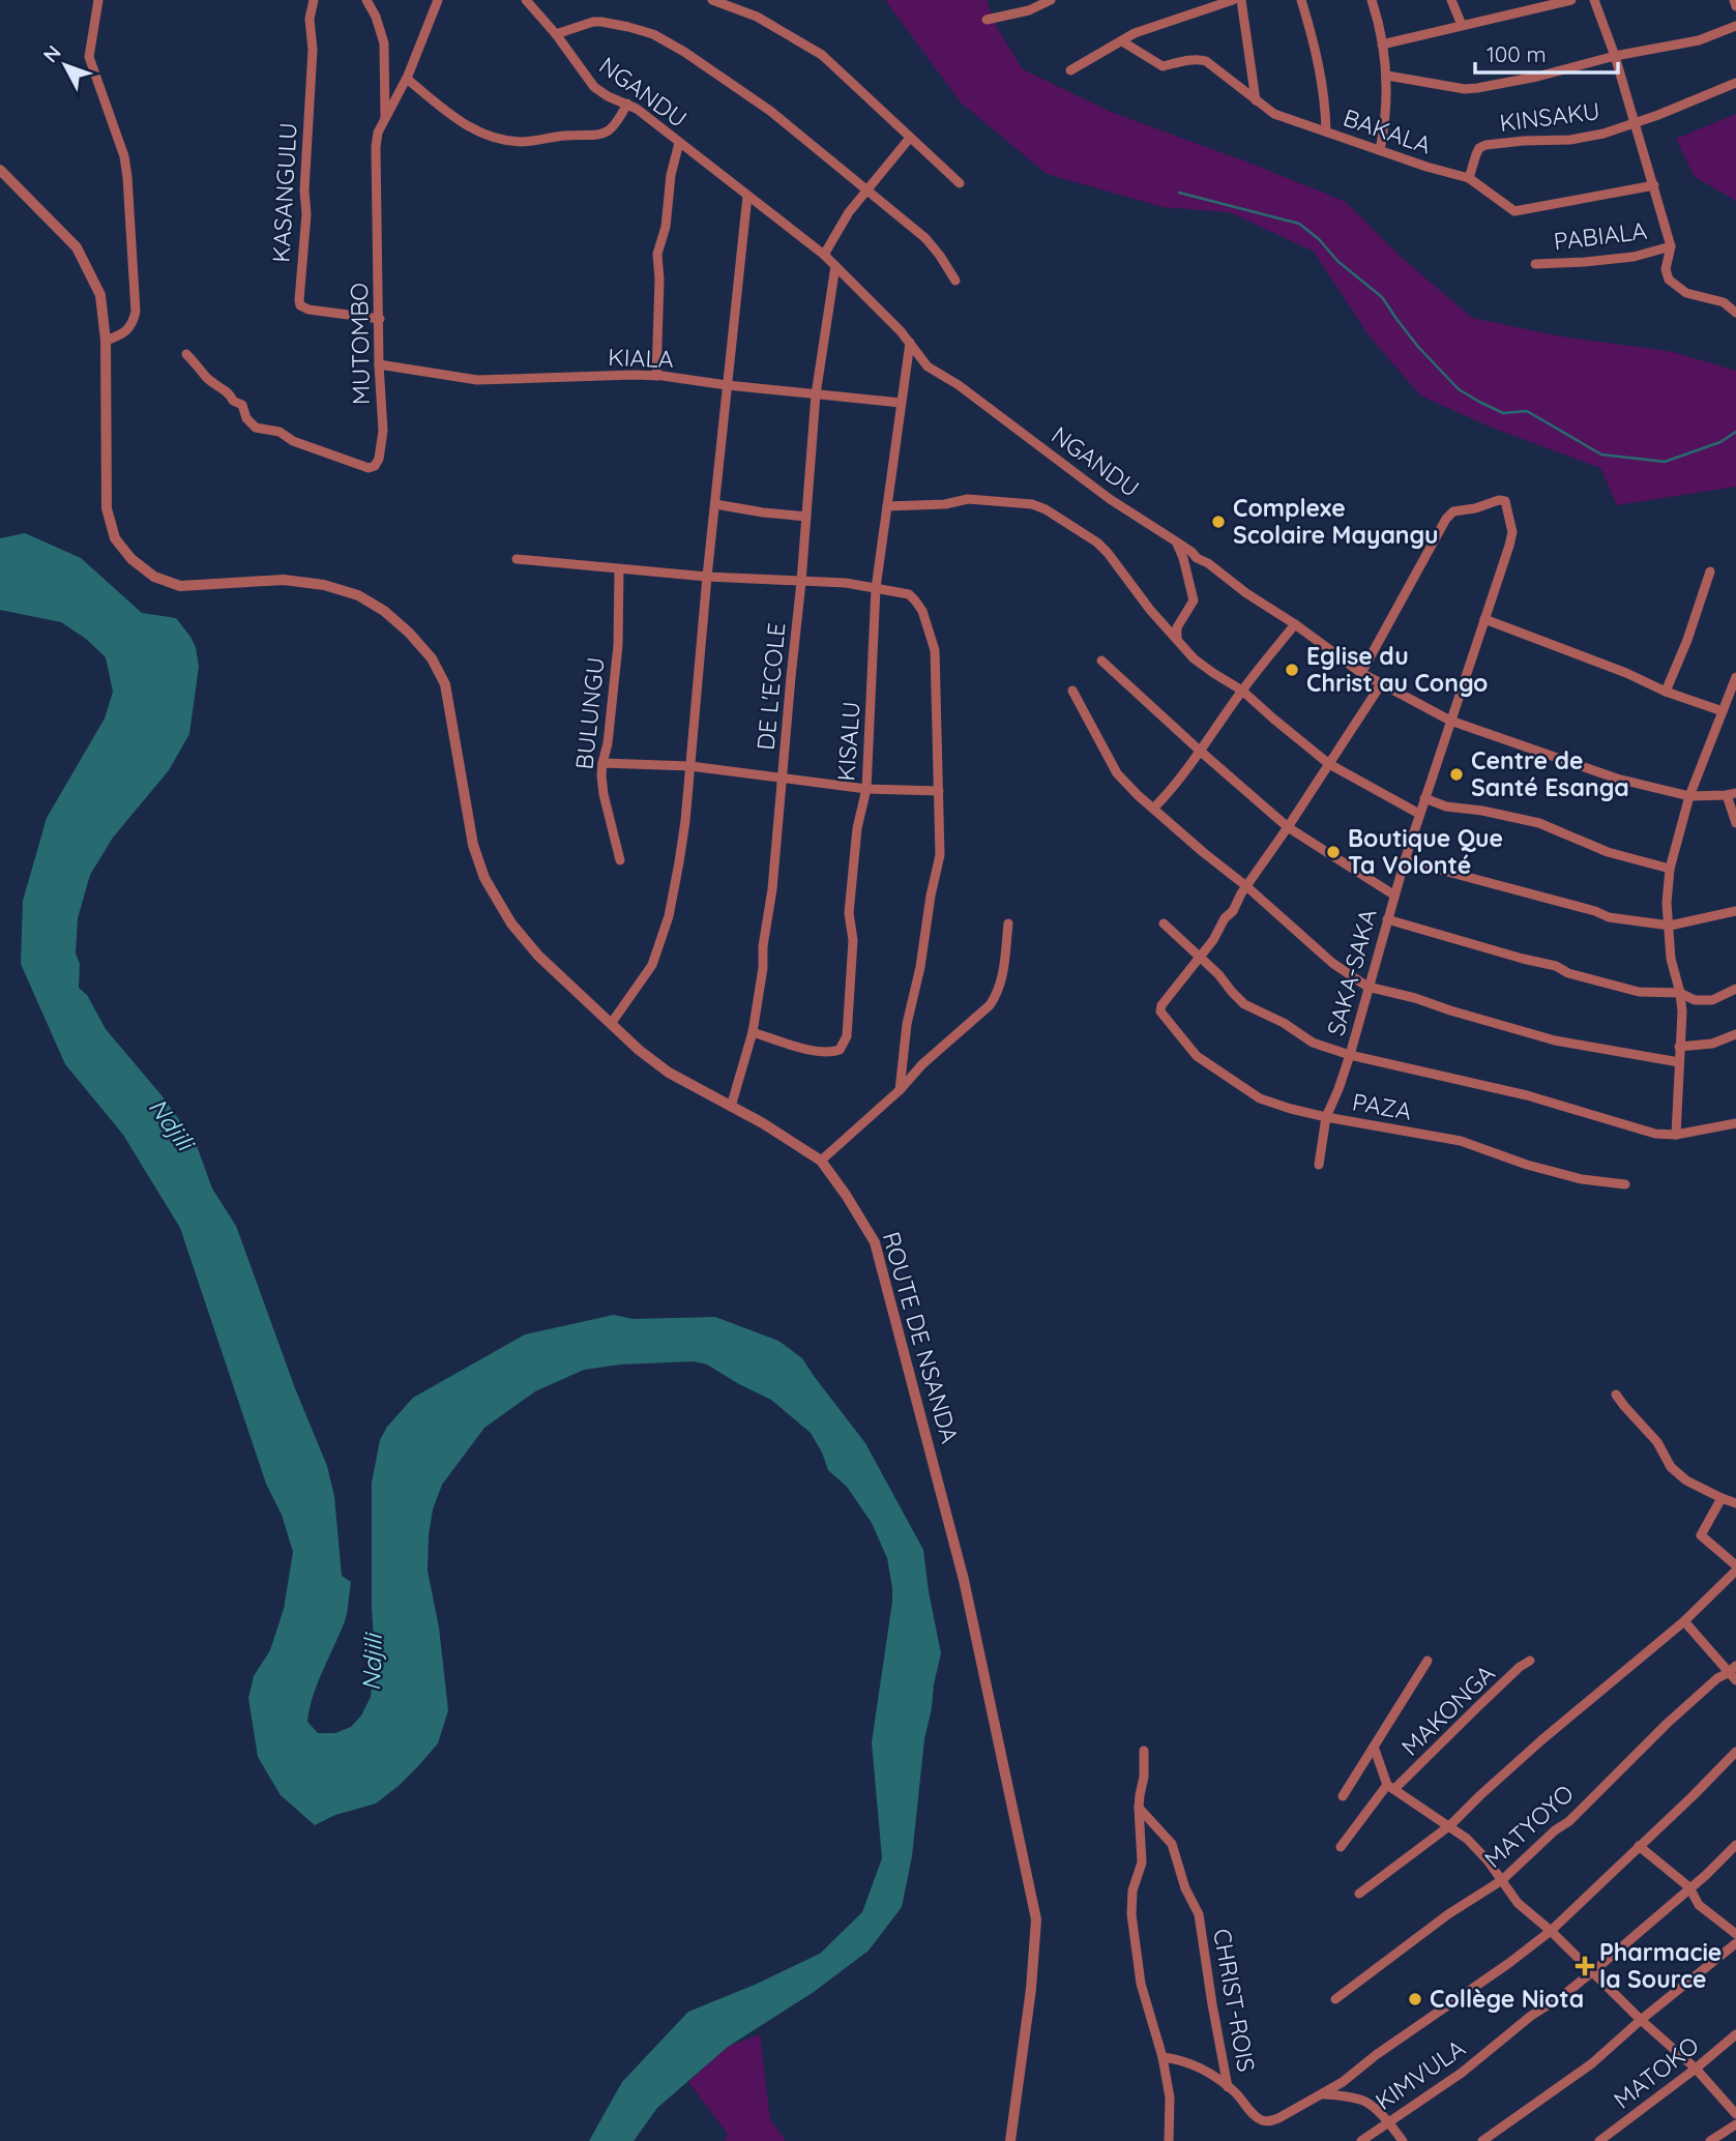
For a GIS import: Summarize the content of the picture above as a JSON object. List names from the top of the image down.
{
  "streets": {
    "street": [
      "NGANDU",
      "KINSAKU",
      "BAKALA",
      "KASANGULU",
      "PABIALA",
      "MUTOMBO",
      "KIALA",
      "DE L'ECOLE",
      "BULUNGU",
      "KISALU",
      "SAKA-SAKA",
      "PAZA",
      "ROUTE DE NSANDA",
      "MAKONGA",
      "MATYOYO",
      "CHRIST-ROIS",
      "MATOKO",
      "KIMVULA"
    ]
  },
  "crossings": [
    ["NGANDU", "DE L'ECOLE"],
    ["NGANDU", "KISALU"],
    ["NGANDU", "SAKA-SAKA"],
    ["KINSAKU", "BAKALA"],
    ["KASANGULU", "MUTOMBO"],
    ["MUTOMBO", "KIALA"],
    ["KIALA", "DE L'ECOLE"],
    ["KIALA", "KISALU"],
    ["DE L'ECOLE", "KISALU"],
    ["DE L'ECOLE", "ROUTE DE NSANDA"],
    ["SAKA-SAKA", "PAZA"]
  ],
  "water": ["Ndjili"],
  "places": {
    "other": [
      "Complexe Scolaire Mayangu",
      "Eglise du Christ au Congo",
      "Centre de Santé Esanga",
      "Boutique Que Ta Volonté",
      "Collège Niota"
    ],
    "health": ["Pharmacie la Source"]
  },
  "scale_bar": "100 m",
  "north": "top left"
}
